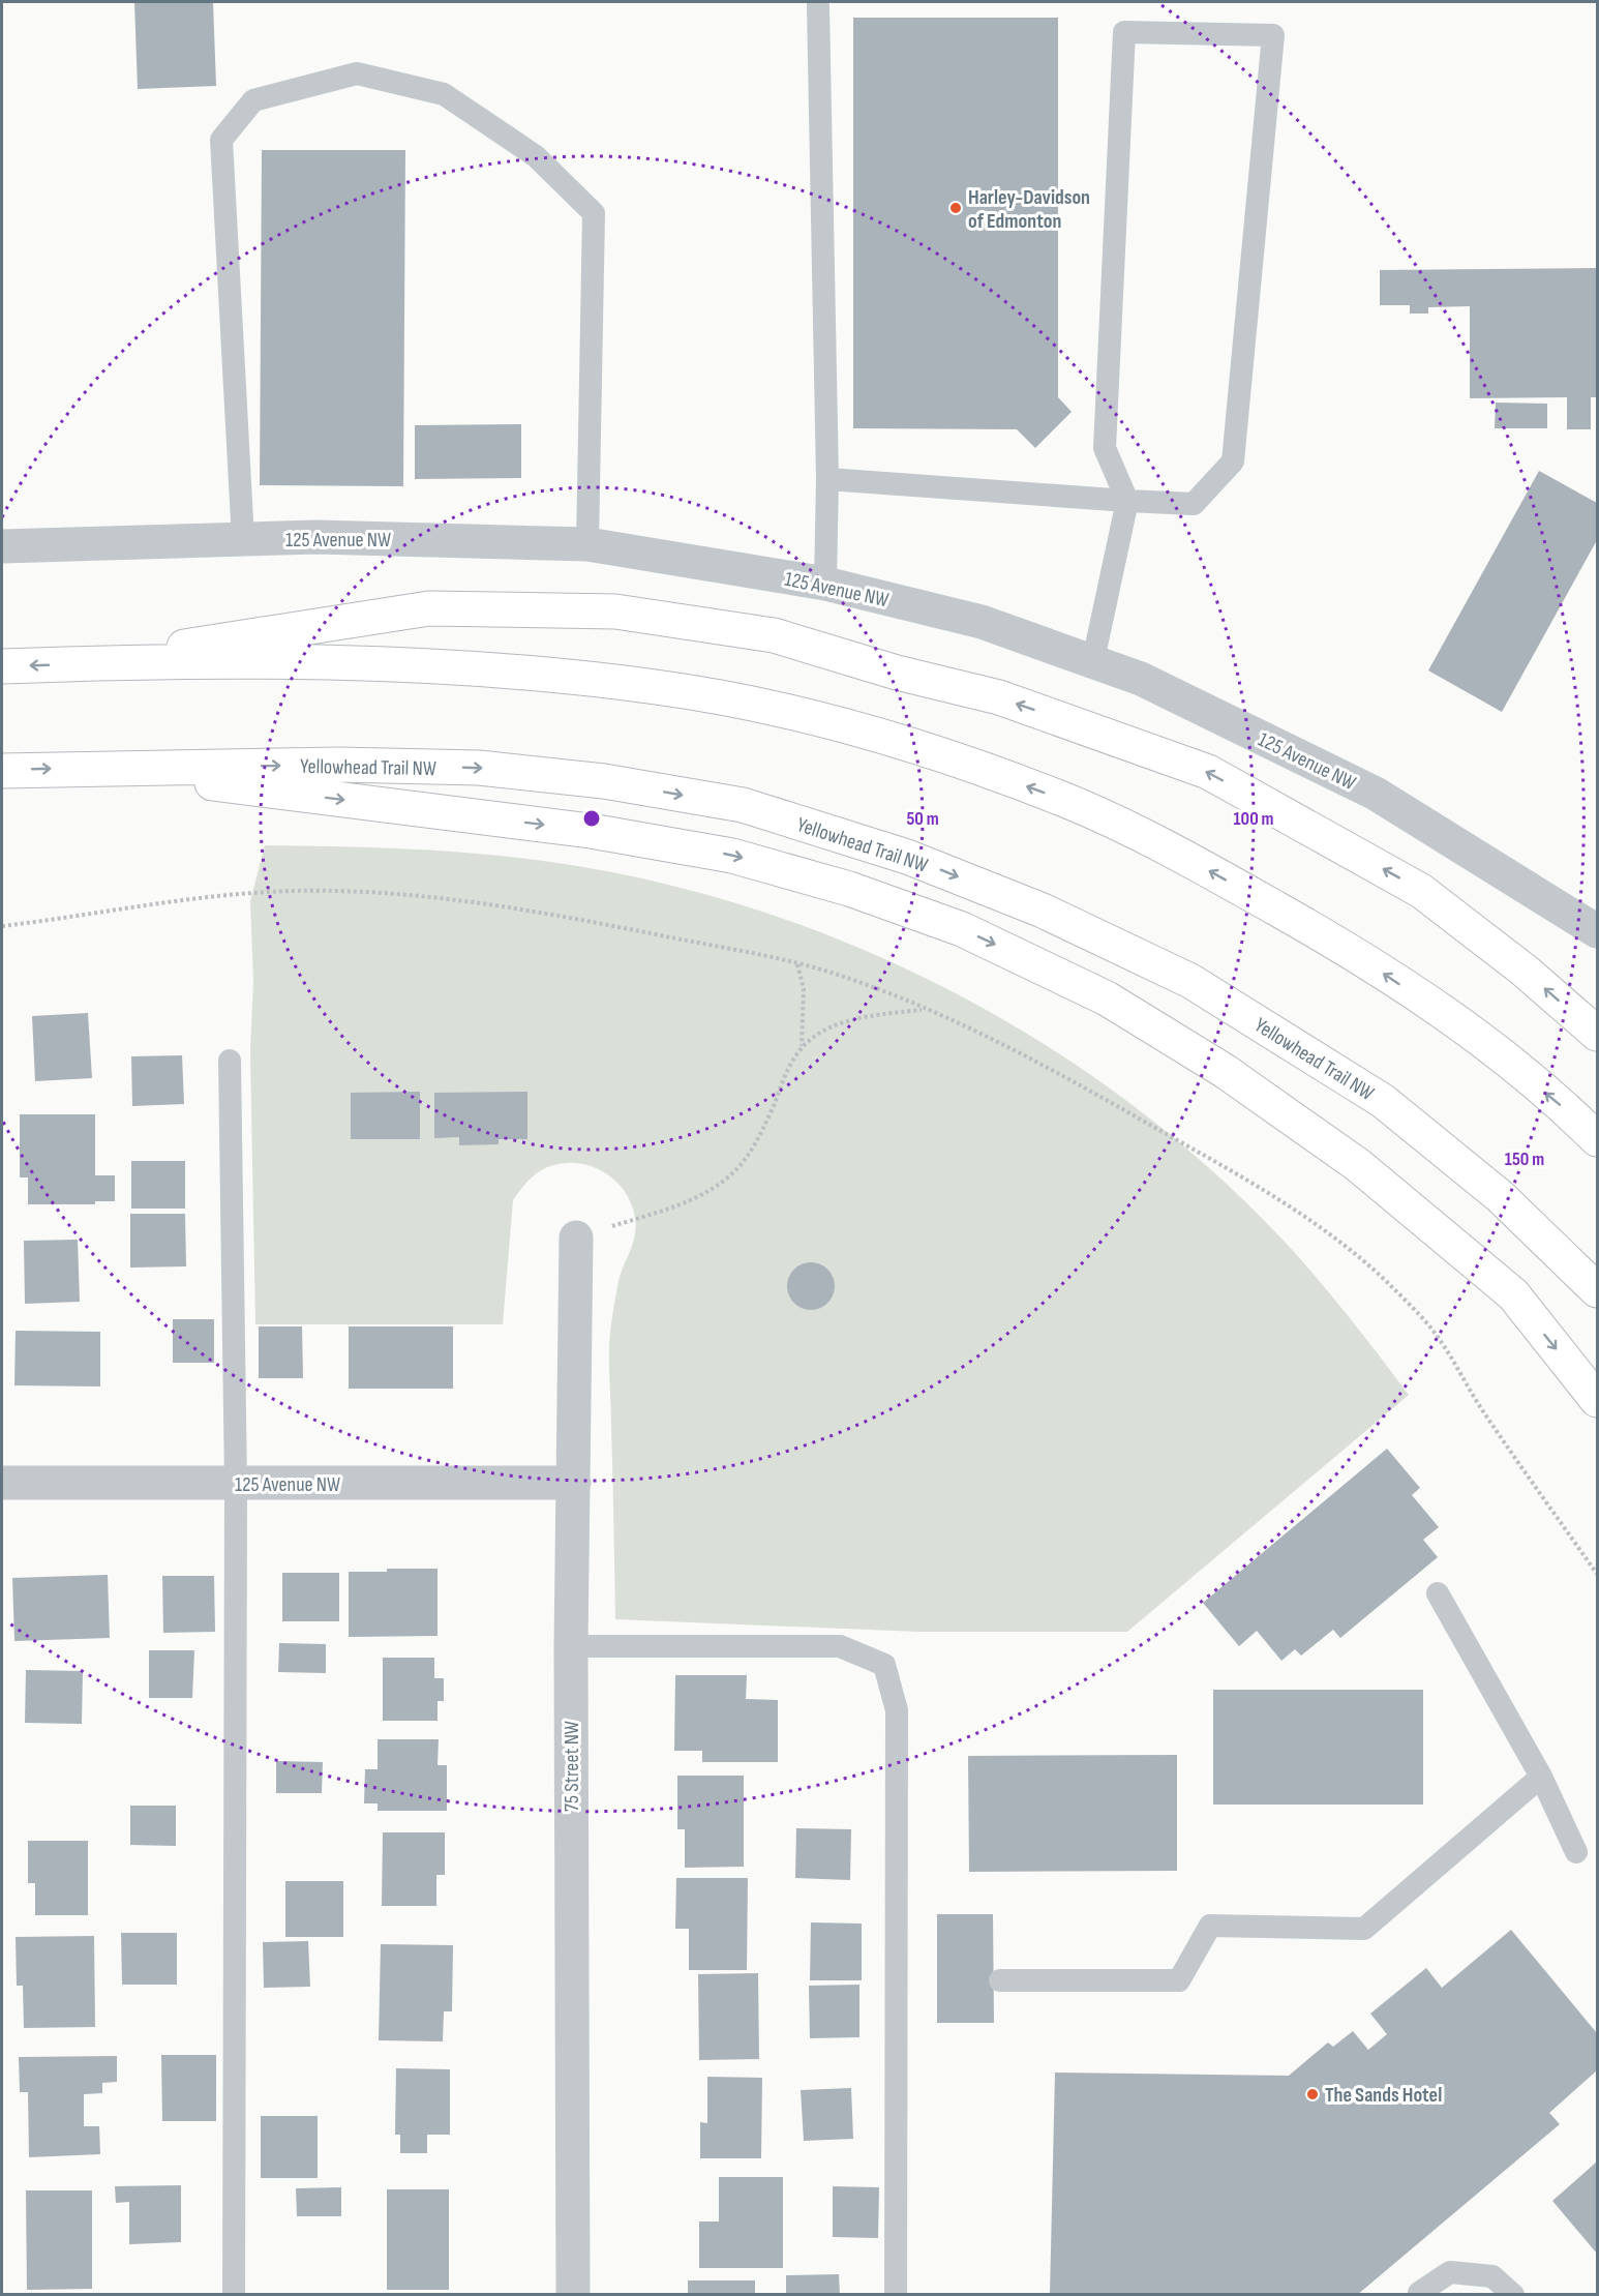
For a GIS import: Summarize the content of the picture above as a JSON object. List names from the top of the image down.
{
  "streets": {
    "highway": ["Yellowhead Trail NW"],
    "street": ["125 Avenue NW", "75 Street NW"]
  },
  "crossings": [
    ["125 Avenue NW", "75 Street NW"]
  ],
  "places": ["Harley-Davidson of Edmonton", "The Sands Hotel"],
  "rings": ["50 m", "100 m", "150 m"]
}
